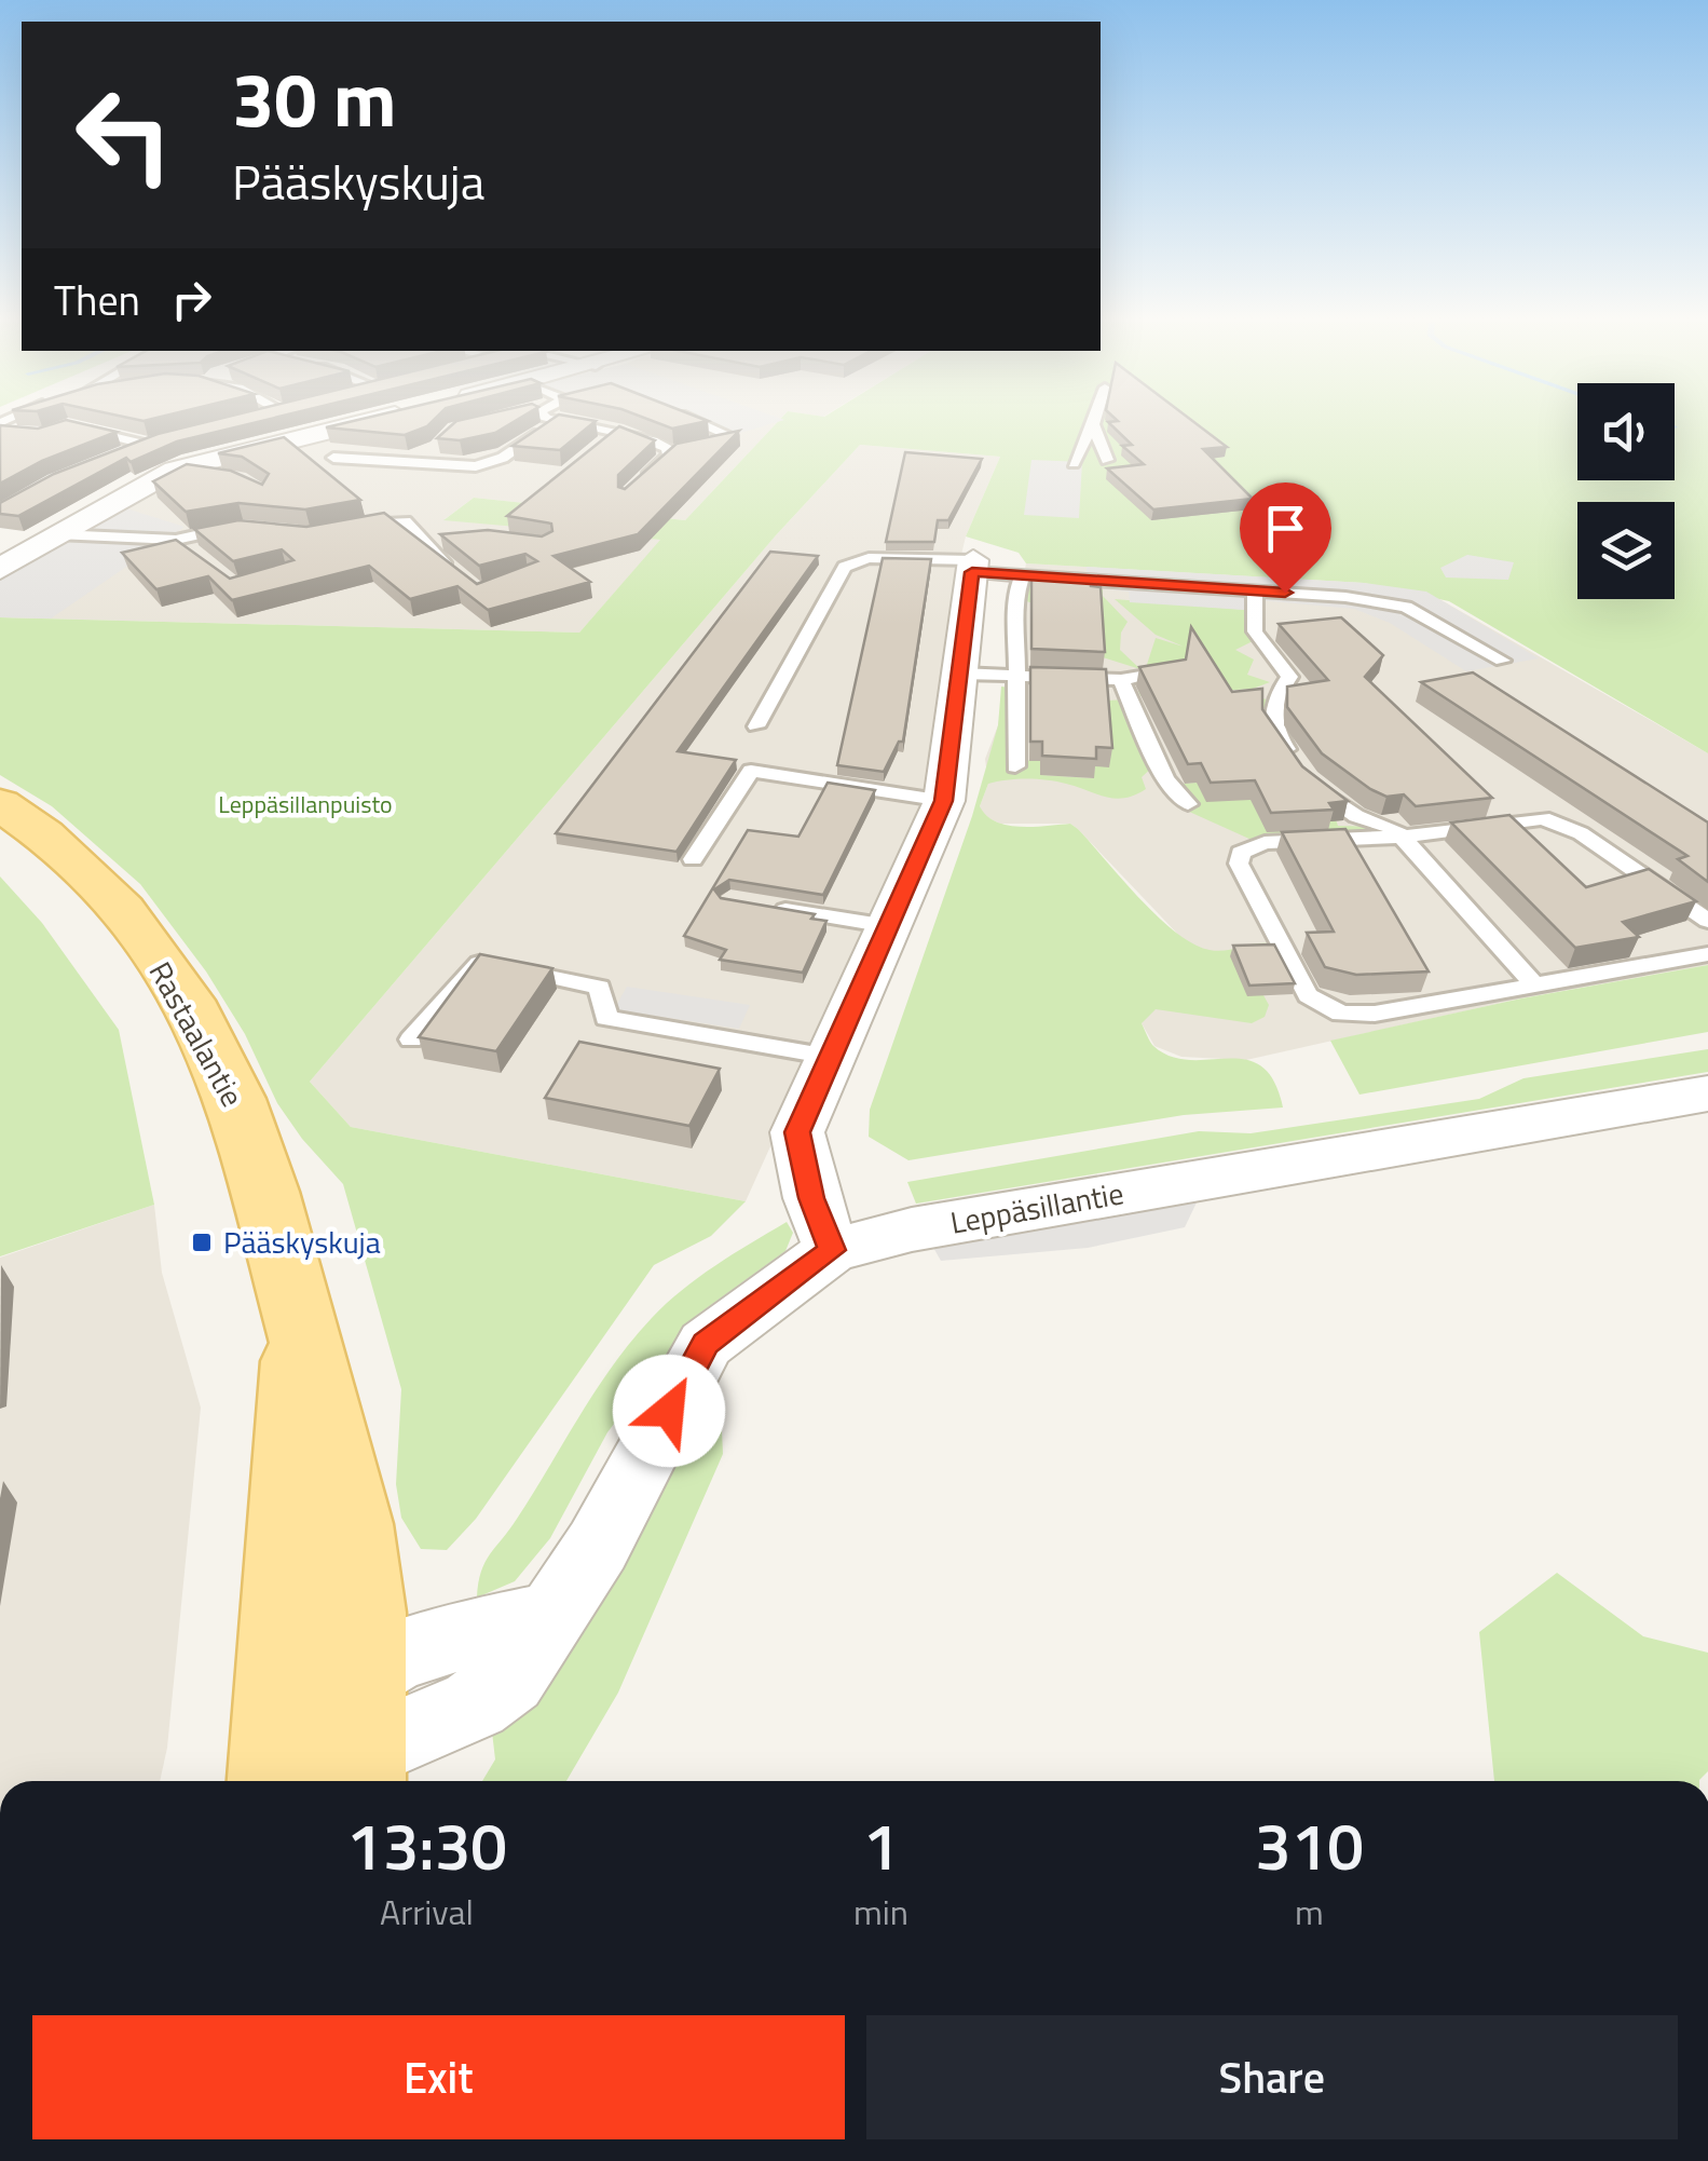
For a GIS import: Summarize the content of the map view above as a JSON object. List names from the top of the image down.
{
  "streets": {
    "main road": ["Rastaalantie"],
    "street": ["Leppäsillantie"]
  },
  "crossings": [
    ["Rastaalantie", "Leppäsillantie"]
  ],
  "parks": ["Leppäsillanpuisto"],
  "places": {
    "transit": ["Pääskyskuja"]
  },
  "page": {
    "turn": ["30 m", "Pääskyskuja"],
    "then": "Then",
    "eta": [
      "13:30",
      "Arrival",
      "1",
      "min",
      "310",
      "m"
    ],
    "buttons": ["Exit", "Share"]
  }
}
